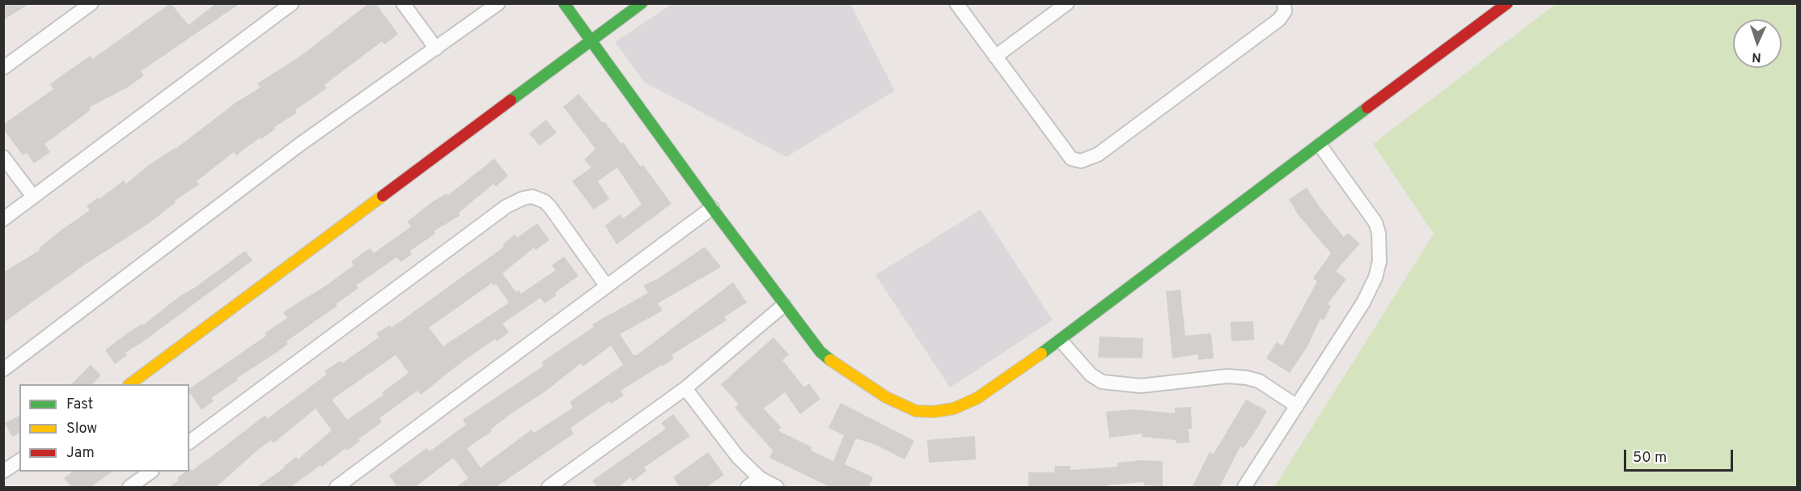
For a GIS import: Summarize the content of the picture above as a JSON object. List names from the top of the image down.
{
  "legend": ["Fast", "Slow", "Jam"],
  "scale_bar": "50 m",
  "north": "bottom"
}
